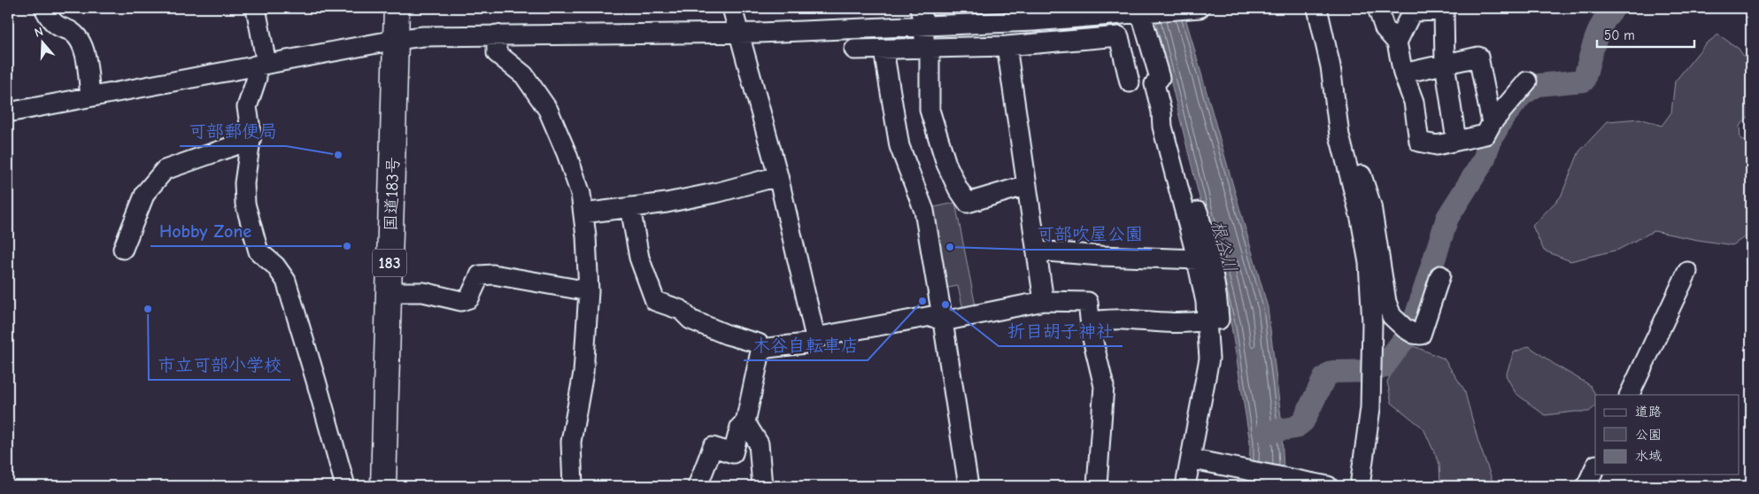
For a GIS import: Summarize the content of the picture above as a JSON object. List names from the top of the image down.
{
  "streets": {
    "highway": ["国道183号", "183"]
  },
  "water": ["根谷川"],
  "places": [
    "可部郵便局",
    "Hobby Zone",
    "可部吹屋公園",
    "木谷自転車店",
    "折目胡子神社",
    "市立可部小学校"
  ],
  "legend": ["道路", "公園", "水域"],
  "scale_bar": "50 m",
  "north": "top"
}
